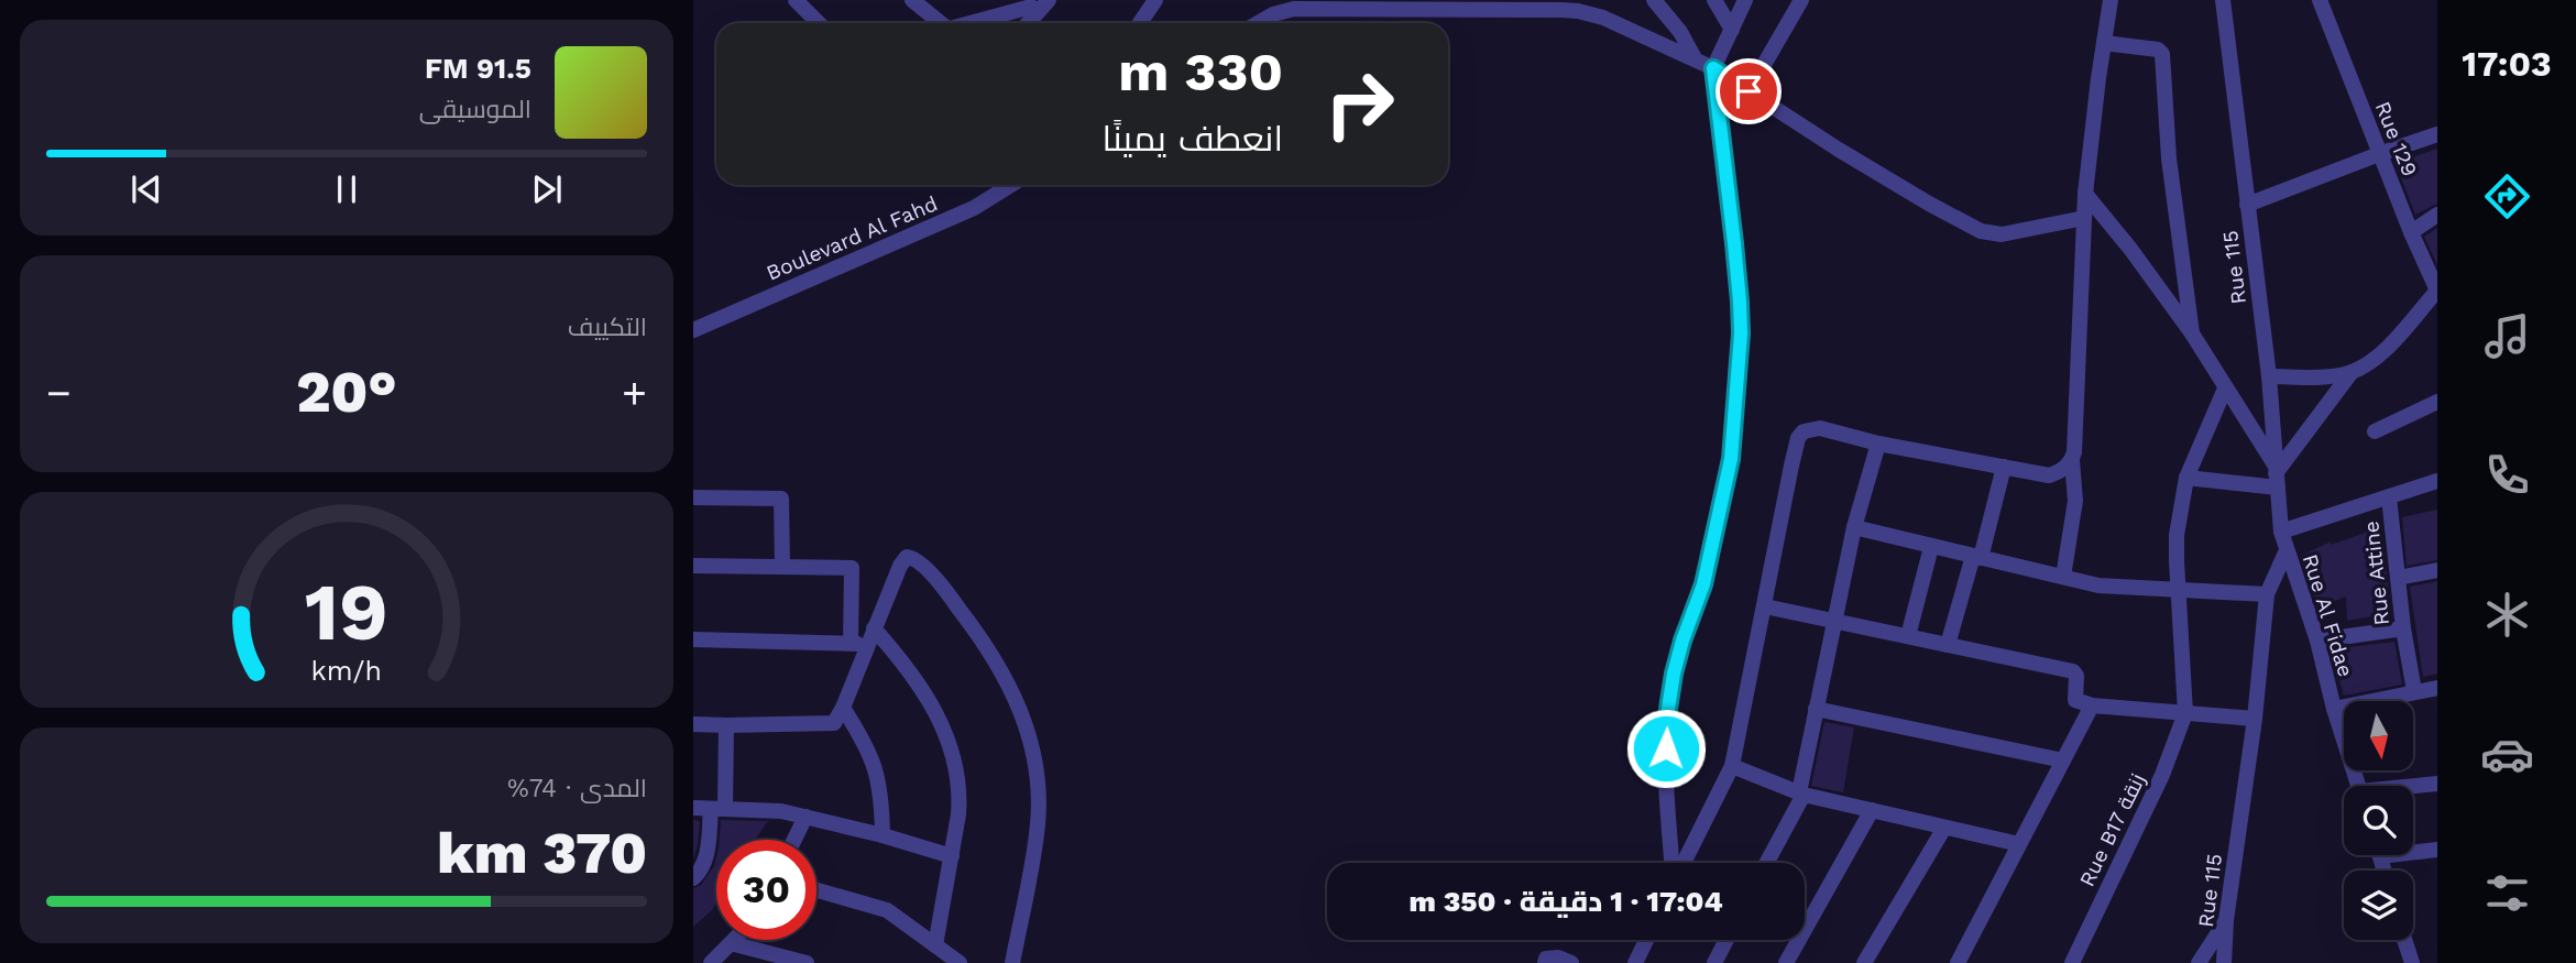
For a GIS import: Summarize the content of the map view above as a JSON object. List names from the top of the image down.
{
  "streets": {
    "street": [
      "Rue 129",
      "Boulevard Al Fahd",
      "Rue 115",
      "Rue Attine",
      "Rue Al Fidae",
      "Rue B17 زنقة"
    ]
  },
  "crossings": [
    ["Rue 115", "Rue Al Fidae"]
  ],
  "north": "bottom",
  "page": {
    "tabs": "17:03",
    "turn": ["330 m", "انعطف يمينًا"],
    "song": ["91.5 FM", "الموسيقى"],
    "tile": [
      "التكييف",
      ["المدى · 74%", "370 km"]
    ],
    "heat": ["−", "20°", "+"],
    "limit": "30",
    "trip": "17:04 · 1 دقيقة · 350 m",
    "gauge": ["19", "km/h"]
  }
}
